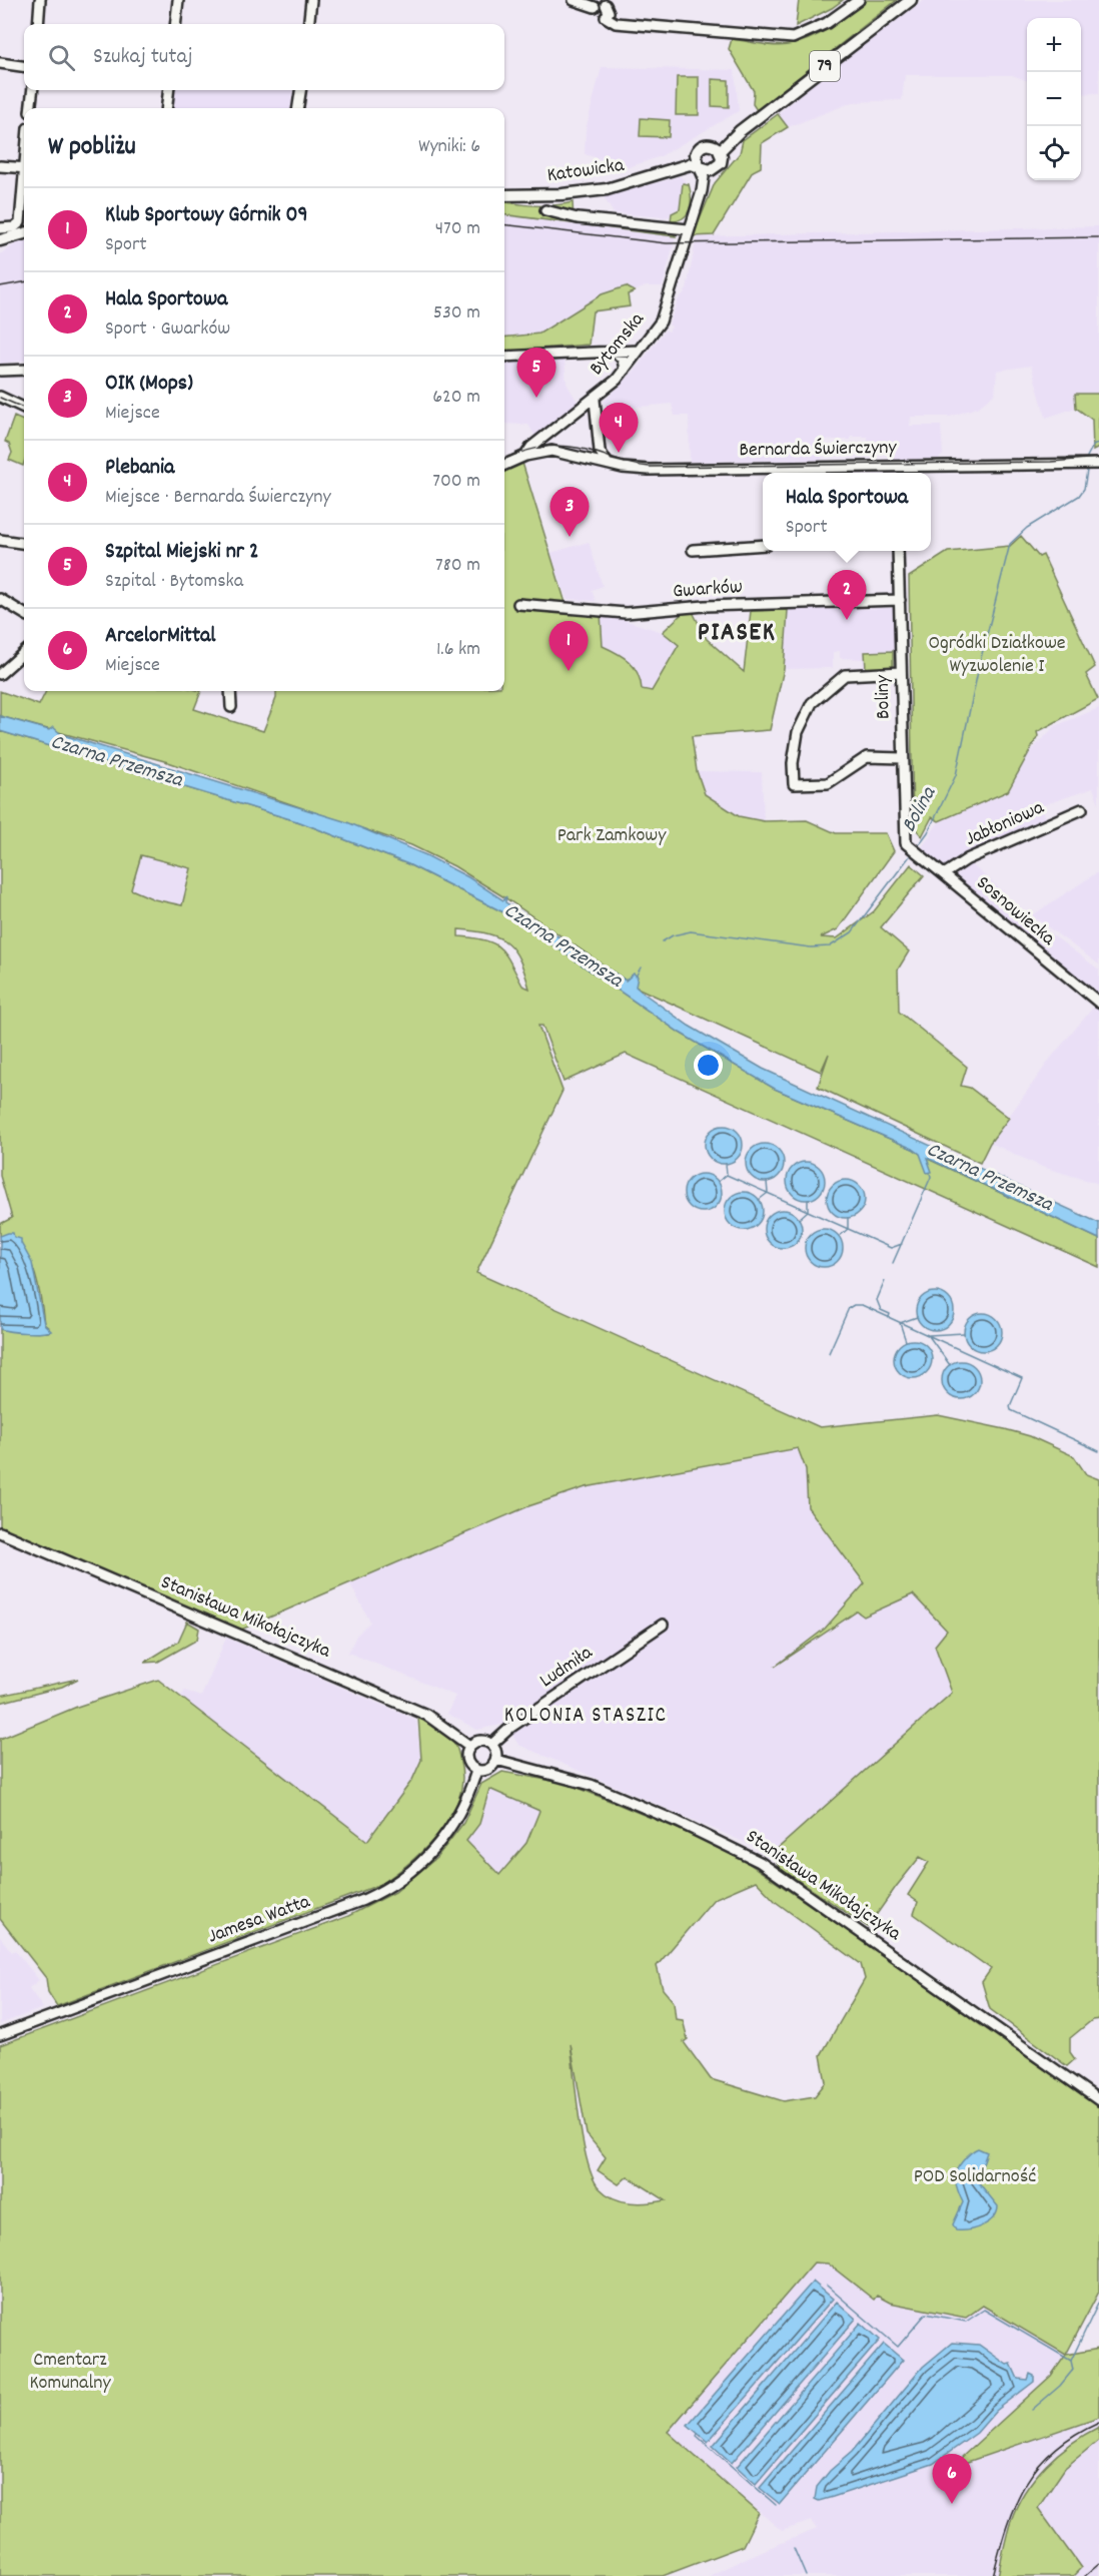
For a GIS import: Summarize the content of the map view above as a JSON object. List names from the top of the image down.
{
  "streets": {
    "main road": ["79", "Katowicka"],
    "street": [
      "Bytomska",
      "Bernarda Świerczyny",
      "Gwarków",
      "Boliny",
      "Jabłoniowa",
      "Sosnowiecka",
      "Stanisława Mikołajczyka",
      "Ludmiła",
      "Jamesa Watta"
    ]
  },
  "crossings": [
    ["79", "Katowicka"],
    ["79", "Bytomska"],
    ["Katowicka", "Bytomska"],
    ["Bytomska", "Bernarda Świerczyny"],
    ["Gwarków", "Boliny"],
    ["Boliny", "Sosnowiecka"],
    ["Jabłoniowa", "Sosnowiecka"],
    ["Stanisława Mikołajczyka", "Ludmiła"],
    ["Stanisława Mikołajczyka", "Jamesa Watta"],
    ["Ludmiła", "Jamesa Watta"]
  ],
  "districts": ["PIASEK", "KOLONIA STASZIC"],
  "water": ["Czarna Przemsza", "Bolina"],
  "parks": [
    "Ogródki Działkowe Wyzwolenie I",
    "Park Zamkowy",
    "POD Solidarność",
    "Cmentarz Komunalny"
  ],
  "page": {
    "map_buttons": ["+", "−"],
    "search": "Szukaj tutaj",
    "heading": ["W pobliżu", "Wyniki: 6"],
    "list": [
      {
        "mark": "1",
        "name": "Klub Sportowy Górnik 09",
        "note": "Sport",
        "value": "470 m"
      },
      {
        "mark": "2",
        "name": "Hala Sportowa",
        "note": "Sport · Gwarków",
        "value": "530 m"
      },
      {
        "mark": "3",
        "name": "OIK (Mops)",
        "note": "Miejsce",
        "value": "620 m"
      },
      {
        "mark": "4",
        "name": "Plebania",
        "note": "Miejsce · Bernarda Świerczyny",
        "value": "700 m"
      },
      {
        "mark": "5",
        "name": "Szpital Miejski nr 2",
        "note": "Szpital · Bytomska",
        "value": "780 m"
      },
      {
        "mark": "6",
        "name": "ArcelorMittal",
        "note": "Miejsce",
        "value": "1.6 km"
      }
    ],
    "pins": [
      "5",
      "4",
      "3",
      "2",
      "1",
      "6"
    ],
    "popup": ["Hala Sportowa", "Sport"]
  }
}
